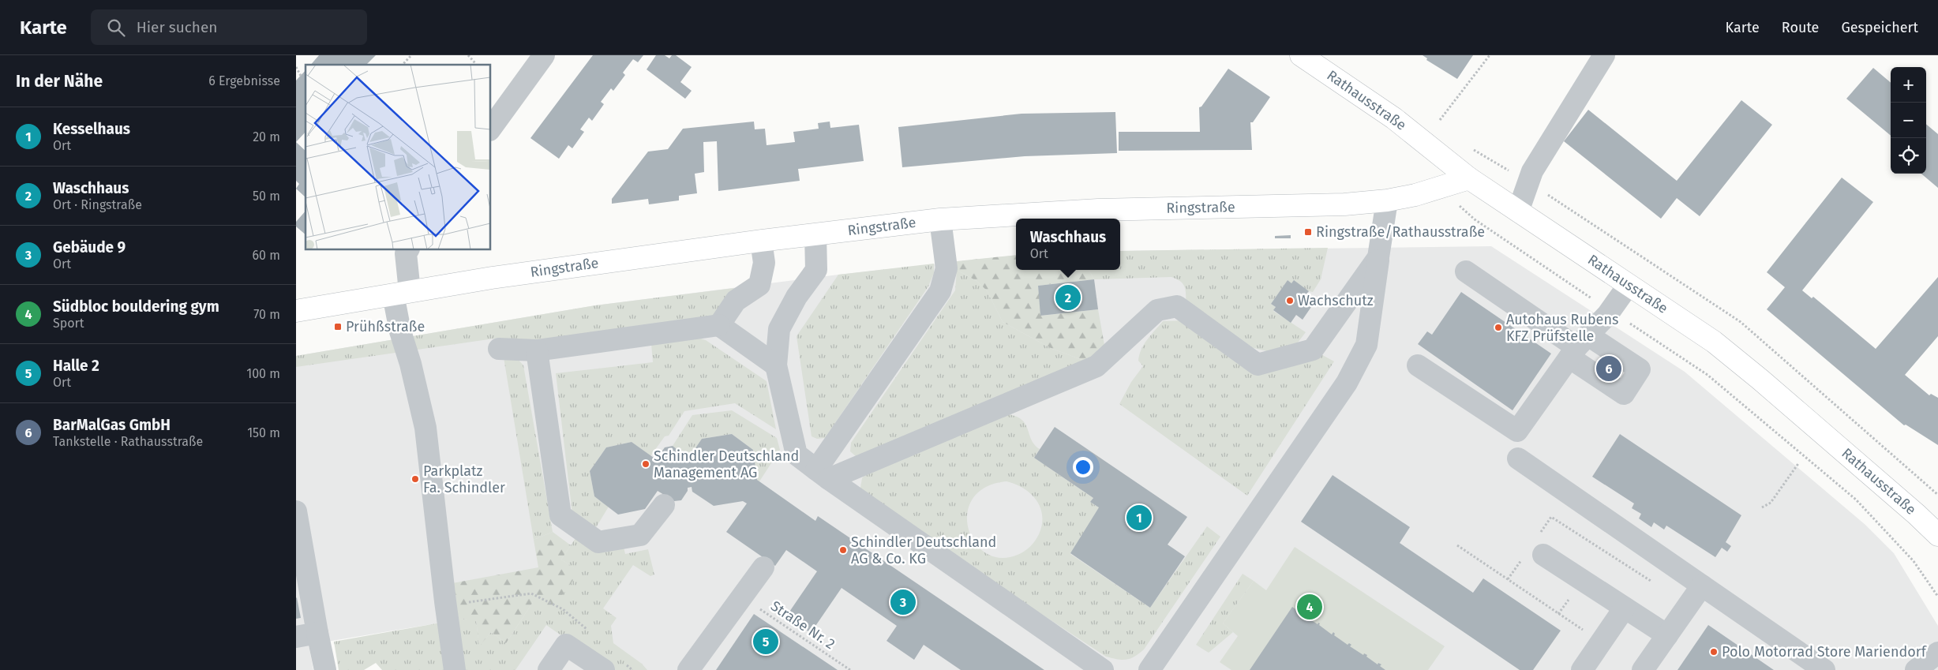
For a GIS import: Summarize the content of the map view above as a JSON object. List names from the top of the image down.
{
  "streets": {
    "main road": ["Rathausstraße", "Ringstraße"],
    "path": ["Straße Nr. 2"]
  },
  "crossings": [
    ["Rathausstraße", "Ringstraße"]
  ],
  "places": {
    "transit": ["Ringstraße/Rathausstraße", "Prühßstraße"],
    "other": [
      "Wachschutz",
      "Autohaus Rubens KFZ Prüfstelle",
      "Schindler Deutschland Management AG",
      "Parkplatz Fa. Schindler",
      "Schindler Deutschland AG & Co. KG",
      "Polo Motorrad Store Mariendorf"
    ]
  },
  "page": {
    "header": "Karte",
    "search": "Hier suchen",
    "nav": ["Karte", "Route", "Gespeichert"],
    "heading": ["In der Nähe", "6 Ergebnisse"],
    "map_buttons": ["+", "−"],
    "list": [
      {
        "mark": "1",
        "name": "Kesselhaus",
        "note": "Ort",
        "value": "20 m"
      },
      {
        "mark": "2",
        "name": "Waschhaus",
        "note": "Ort · Ringstraße",
        "value": "50 m"
      },
      {
        "mark": "3",
        "name": "Gebäude 9",
        "note": "Ort",
        "value": "60 m"
      },
      {
        "mark": "4",
        "name": "Südbloc bouldering gym",
        "note": "Sport",
        "value": "70 m"
      },
      {
        "mark": "5",
        "name": "Halle 2",
        "note": "Ort",
        "value": "100 m"
      },
      {
        "mark": "6",
        "name": "BarMalGas GmbH",
        "note": "Tankstelle · Rathausstraße",
        "value": "150 m"
      }
    ],
    "popup": ["Waschhaus", "Ort"],
    "pins": [
      "2",
      "6",
      "1",
      "3",
      "4",
      "5"
    ]
  }
}
